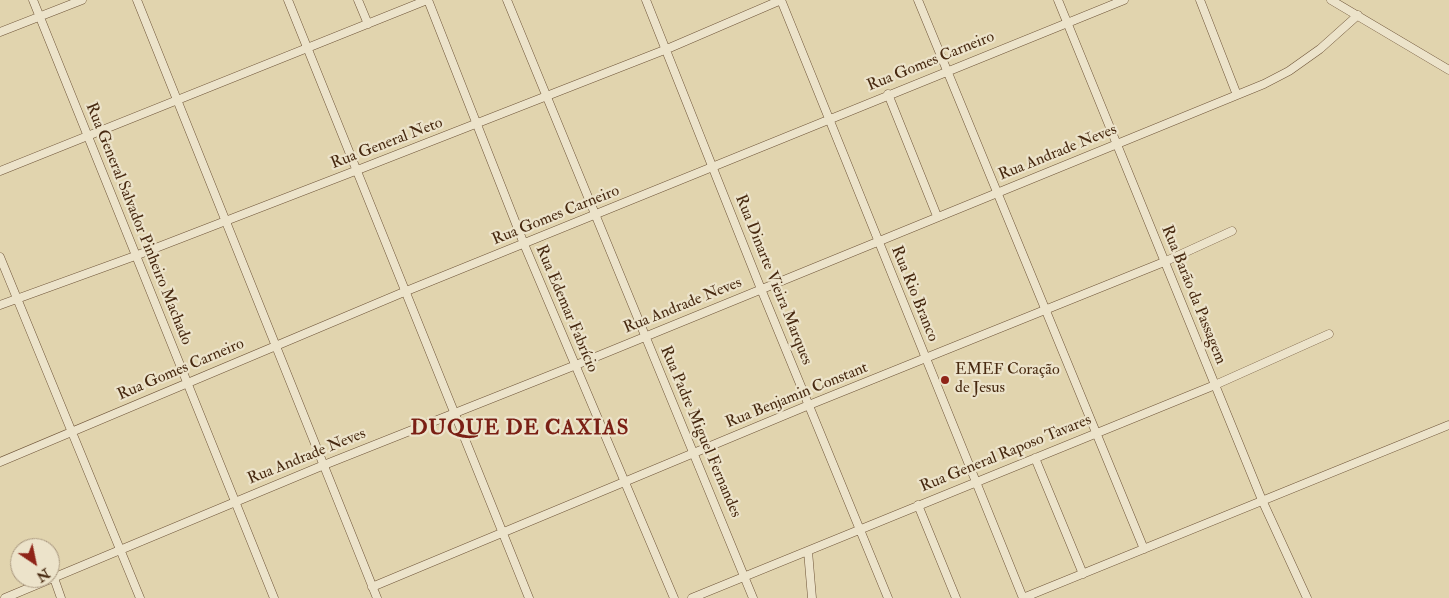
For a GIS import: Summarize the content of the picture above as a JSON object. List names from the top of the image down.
{
  "streets": {
    "street": [
      "Rua Gomes Carneiro",
      "Rua General Neto",
      "Rua Andrade Neves",
      "Rua General Salvador Pinheiro Machado",
      "Rua Dinarte Vieira Marques",
      "Rua Rio Branco",
      "Rua Barão da Passagem",
      "Rua Edemar Fabrício",
      "Rua Benjamin Constant",
      "Rua Padre Miguel Fernandes",
      "Rua General Raposo Tavares"
    ]
  },
  "crossings": [
    ["Rua Gomes Carneiro", "Rua General Salvador Pinheiro Machado"],
    ["Rua Gomes Carneiro", "Rua Dinarte Vieira Marques"],
    ["Rua Gomes Carneiro", "Rua Rio Branco"],
    ["Rua Gomes Carneiro", "Rua Barão da Passagem"],
    ["Rua Gomes Carneiro", "Rua Edemar Fabrício"],
    ["Rua Gomes Carneiro", "Rua Padre Miguel Fernandes"],
    ["Rua General Neto", "Rua General Salvador Pinheiro Machado"],
    ["Rua General Neto", "Rua Dinarte Vieira Marques"],
    ["Rua General Neto", "Rua Rio Branco"],
    ["Rua General Neto", "Rua Edemar Fabrício"],
    ["Rua General Neto", "Rua Padre Miguel Fernandes"],
    ["Rua Andrade Neves", "Rua General Salvador Pinheiro Machado"],
    ["Rua Andrade Neves", "Rua Dinarte Vieira Marques"],
    ["Rua Andrade Neves", "Rua Rio Branco"],
    ["Rua Andrade Neves", "Rua Barão da Passagem"],
    ["Rua Andrade Neves", "Rua Edemar Fabrício"],
    ["Rua Andrade Neves", "Rua Padre Miguel Fernandes"],
    ["Rua Dinarte Vieira Marques", "Rua Benjamin Constant"],
    ["Rua Dinarte Vieira Marques", "Rua General Raposo Tavares"],
    ["Rua Rio Branco", "Rua Benjamin Constant"],
    ["Rua Rio Branco", "Rua General Raposo Tavares"],
    ["Rua Barão da Passagem", "Rua Benjamin Constant"],
    ["Rua Barão da Passagem", "Rua General Raposo Tavares"],
    ["Rua Edemar Fabrício", "Rua Benjamin Constant"],
    ["Rua Benjamin Constant", "Rua Padre Miguel Fernandes"],
    ["Rua Padre Miguel Fernandes", "Rua General Raposo Tavares"]
  ],
  "districts": ["DUQUE DE CAXIAS"],
  "places": ["EMEF Coração de Jesus"],
  "north": "bottom right"
}
